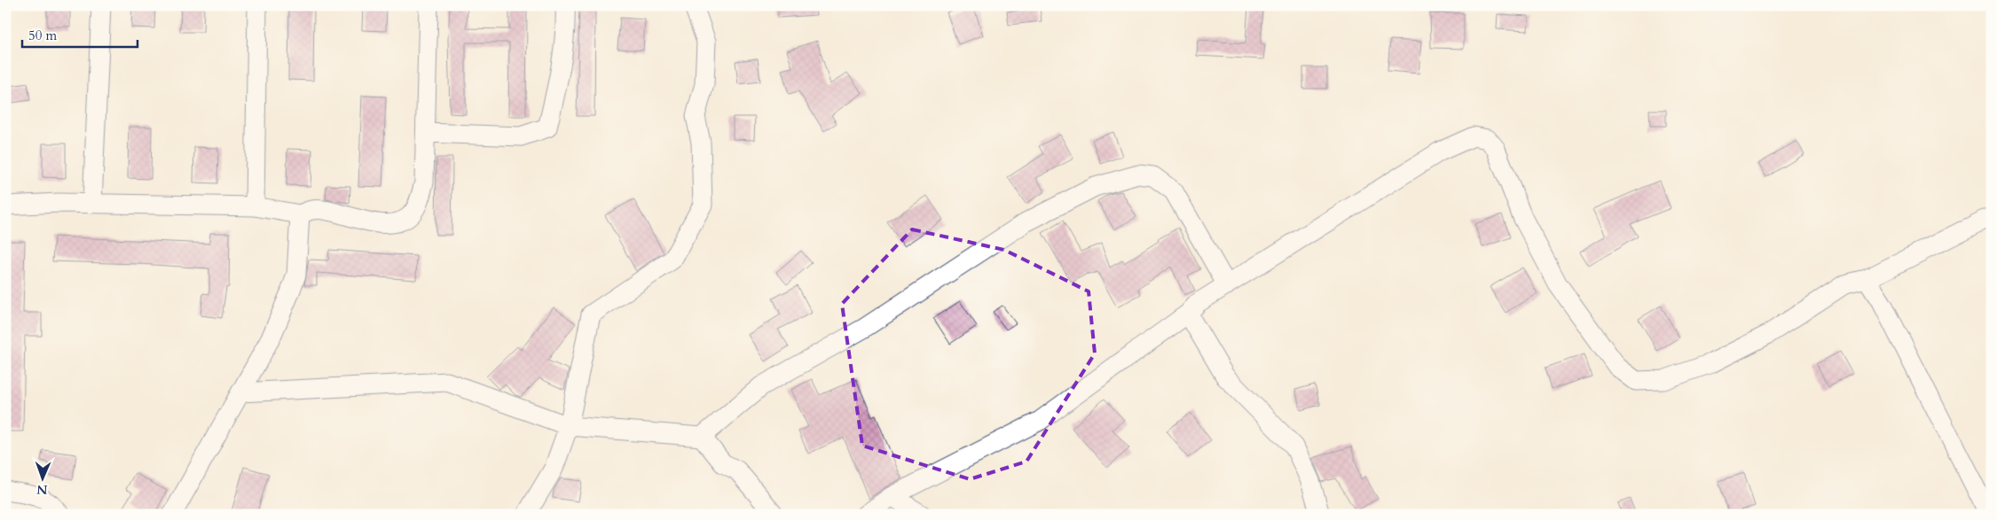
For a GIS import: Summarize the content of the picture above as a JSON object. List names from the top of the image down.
{
  "scale_bar": "50 m",
  "north": "bottom"
}
